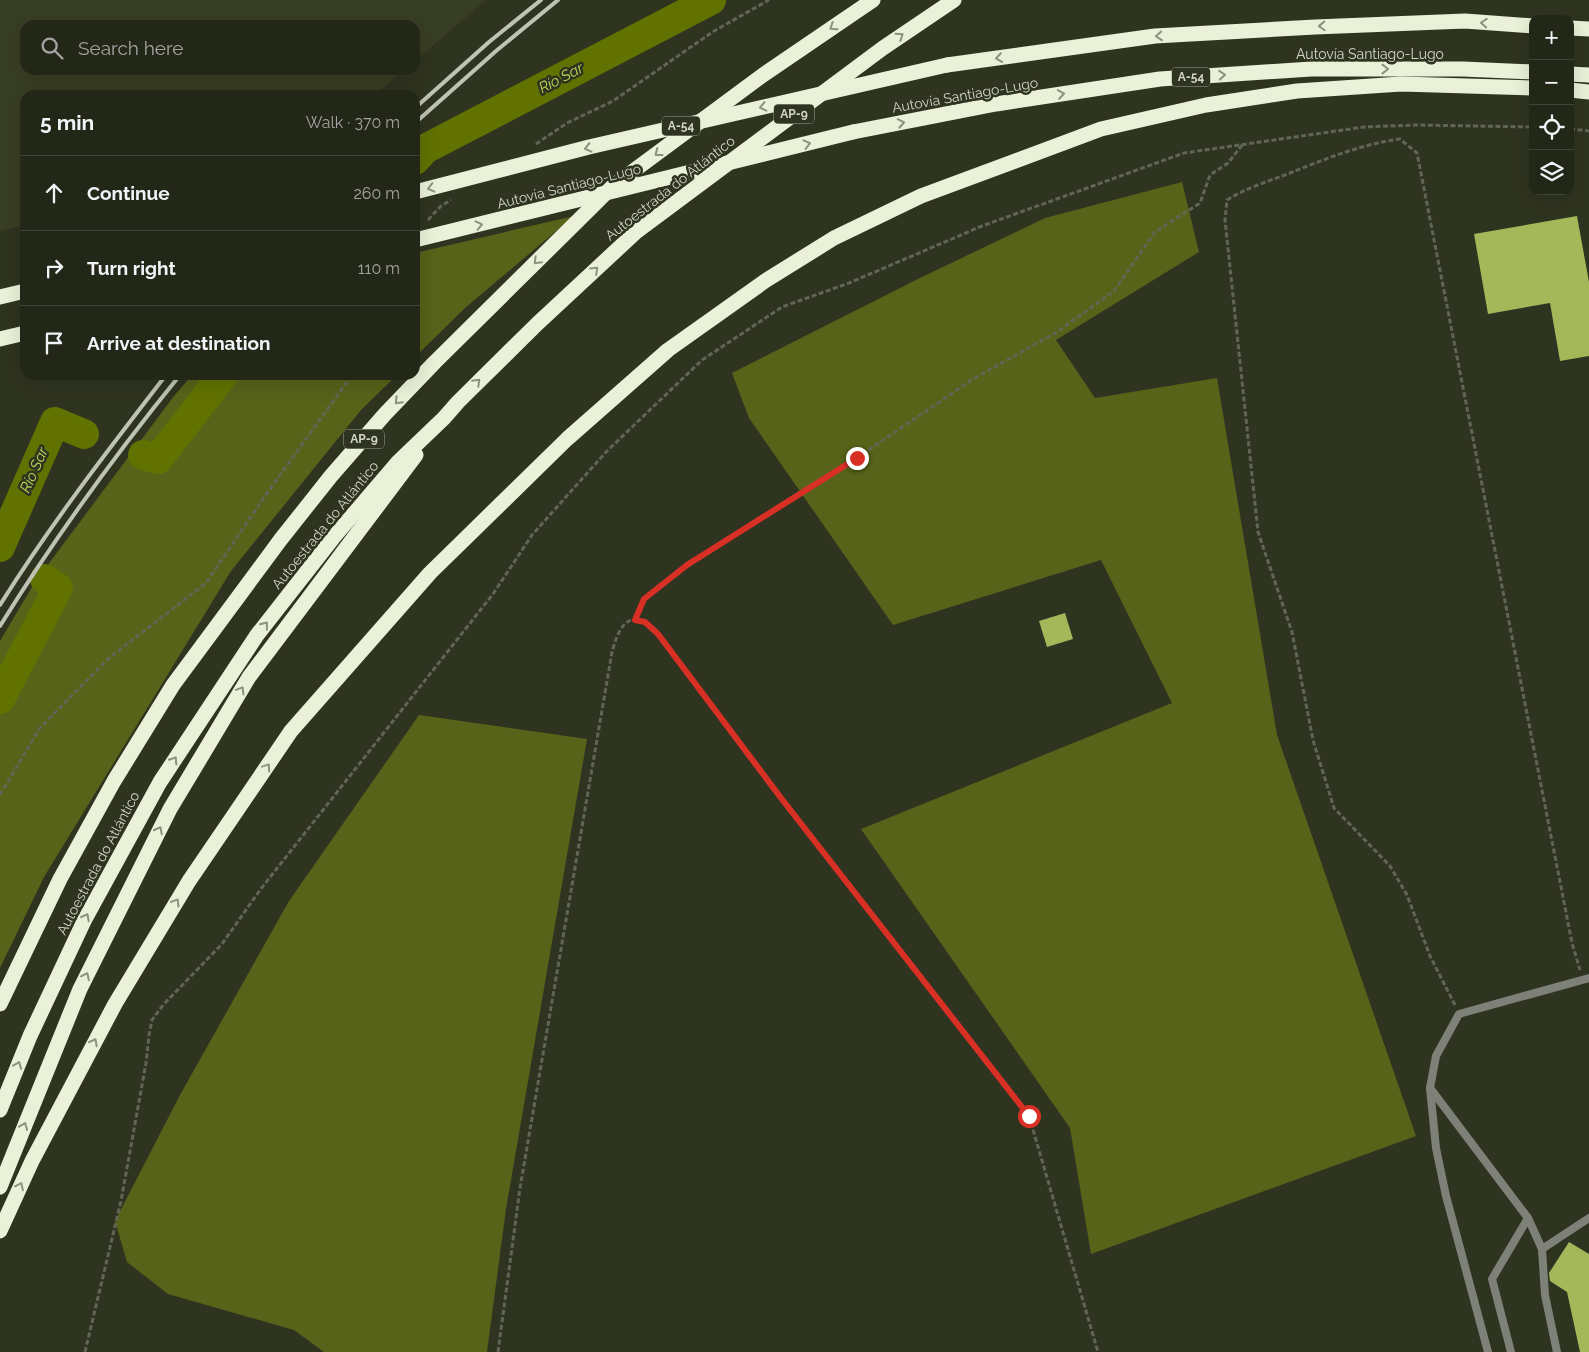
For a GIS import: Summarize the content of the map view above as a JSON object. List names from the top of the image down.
{
  "streets": {
    "highway": [
      "Autovía Santiago-Lugo",
      "A-54",
      "AP-9",
      "Autoestrada do Atlántico"
    ]
  },
  "water": ["Río Sar"],
  "page": {
    "map_buttons": ["+", "−"],
    "search": "Search here",
    "heading": ["5 min", "Walk · 370 m"],
    "list": [
      ["Continue", "260 m"],
      ["Turn right", "110 m"],
      "Arrive at destination"
    ]
  }
}
